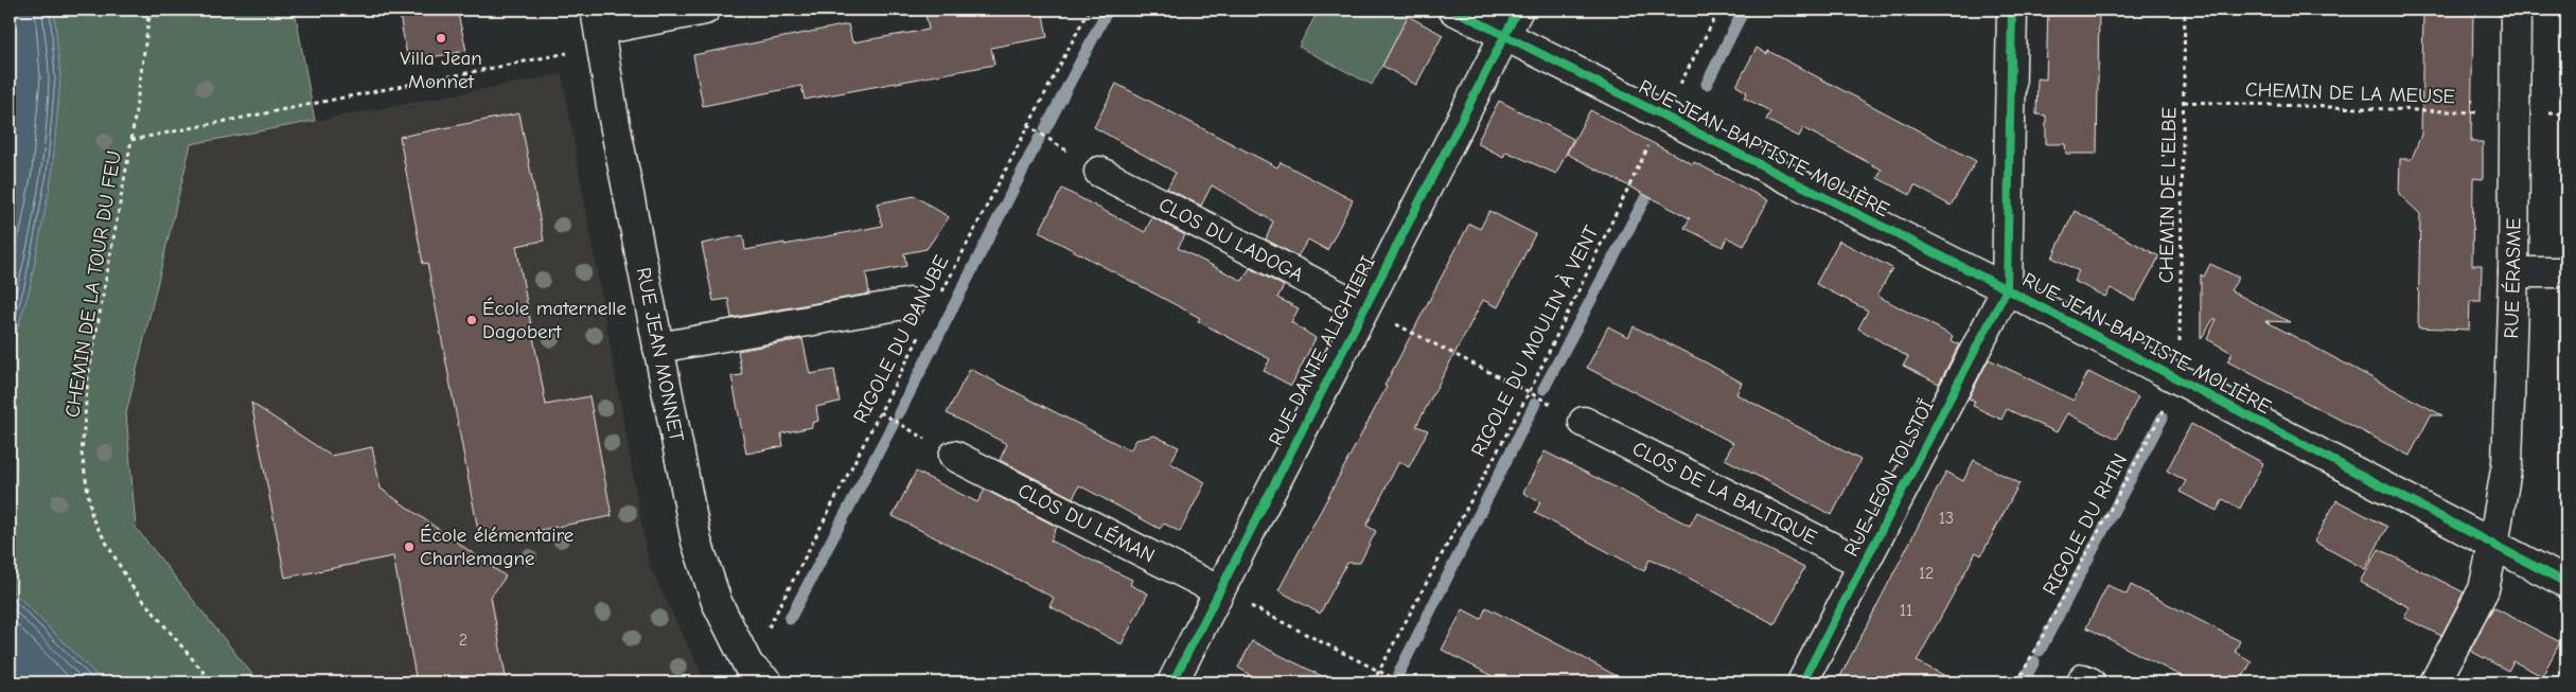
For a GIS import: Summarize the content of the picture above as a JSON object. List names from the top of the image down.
{
  "streets": {
    "street": [
      "RUE JEAN-BAPTISTE MOLIÈRE",
      "CLOS DU LADOGA",
      "RUE ÉRASME",
      "RUE DANTE ALIGHIERI",
      "RUE JEAN MONNET",
      "RUE LEON TOLSTOÏ",
      "CLOS DE LA BALTIQUE",
      "CLOS DU LÉMAN"
    ],
    "path": [
      "CHEMIN DE LA MEUSE",
      "CHEMIN DE L'ELBE",
      "CHEMIN DE LA TOUR DU FEU",
      "RIGOLE DU DANUBE",
      "RIGOLE DU MOULIN À VENT",
      "RIGOLE DU RHIN"
    ]
  },
  "crossings": [
    ["CHEMIN DE LA MEUSE", "CHEMIN DE L'ELBE"],
    ["CHEMIN DE LA MEUSE", "RUE ÉRASME"],
    ["RUE JEAN-BAPTISTE MOLIÈRE", "CHEMIN DE L'ELBE"],
    ["RUE JEAN-BAPTISTE MOLIÈRE", "RUE ÉRASME"],
    ["RUE JEAN-BAPTISTE MOLIÈRE", "RIGOLE DU MOULIN À VENT"],
    ["RUE JEAN-BAPTISTE MOLIÈRE", "RUE DANTE ALIGHIERI"],
    ["RUE JEAN-BAPTISTE MOLIÈRE", "RUE LEON TOLSTOÏ"],
    ["RUE JEAN-BAPTISTE MOLIÈRE", "RIGOLE DU RHIN"],
    ["CHEMIN DE L'ELBE", "RIGOLE DU RHIN"],
    ["CLOS DU LADOGA", "RUE DANTE ALIGHIERI"],
    ["RIGOLE DU DANUBE", "RUE JEAN MONNET"],
    ["RUE DANTE ALIGHIERI", "CLOS DU LÉMAN"],
    ["RUE LEON TOLSTOÏ", "CLOS DE LA BALTIQUE"]
  ],
  "places": ["Villa Jean Monnet", "École maternelle Dagobert", "École élémentaire Charlemagne"],
  "house_numbers": [
    "13",
    "12",
    "11",
    "2"
  ]
}
